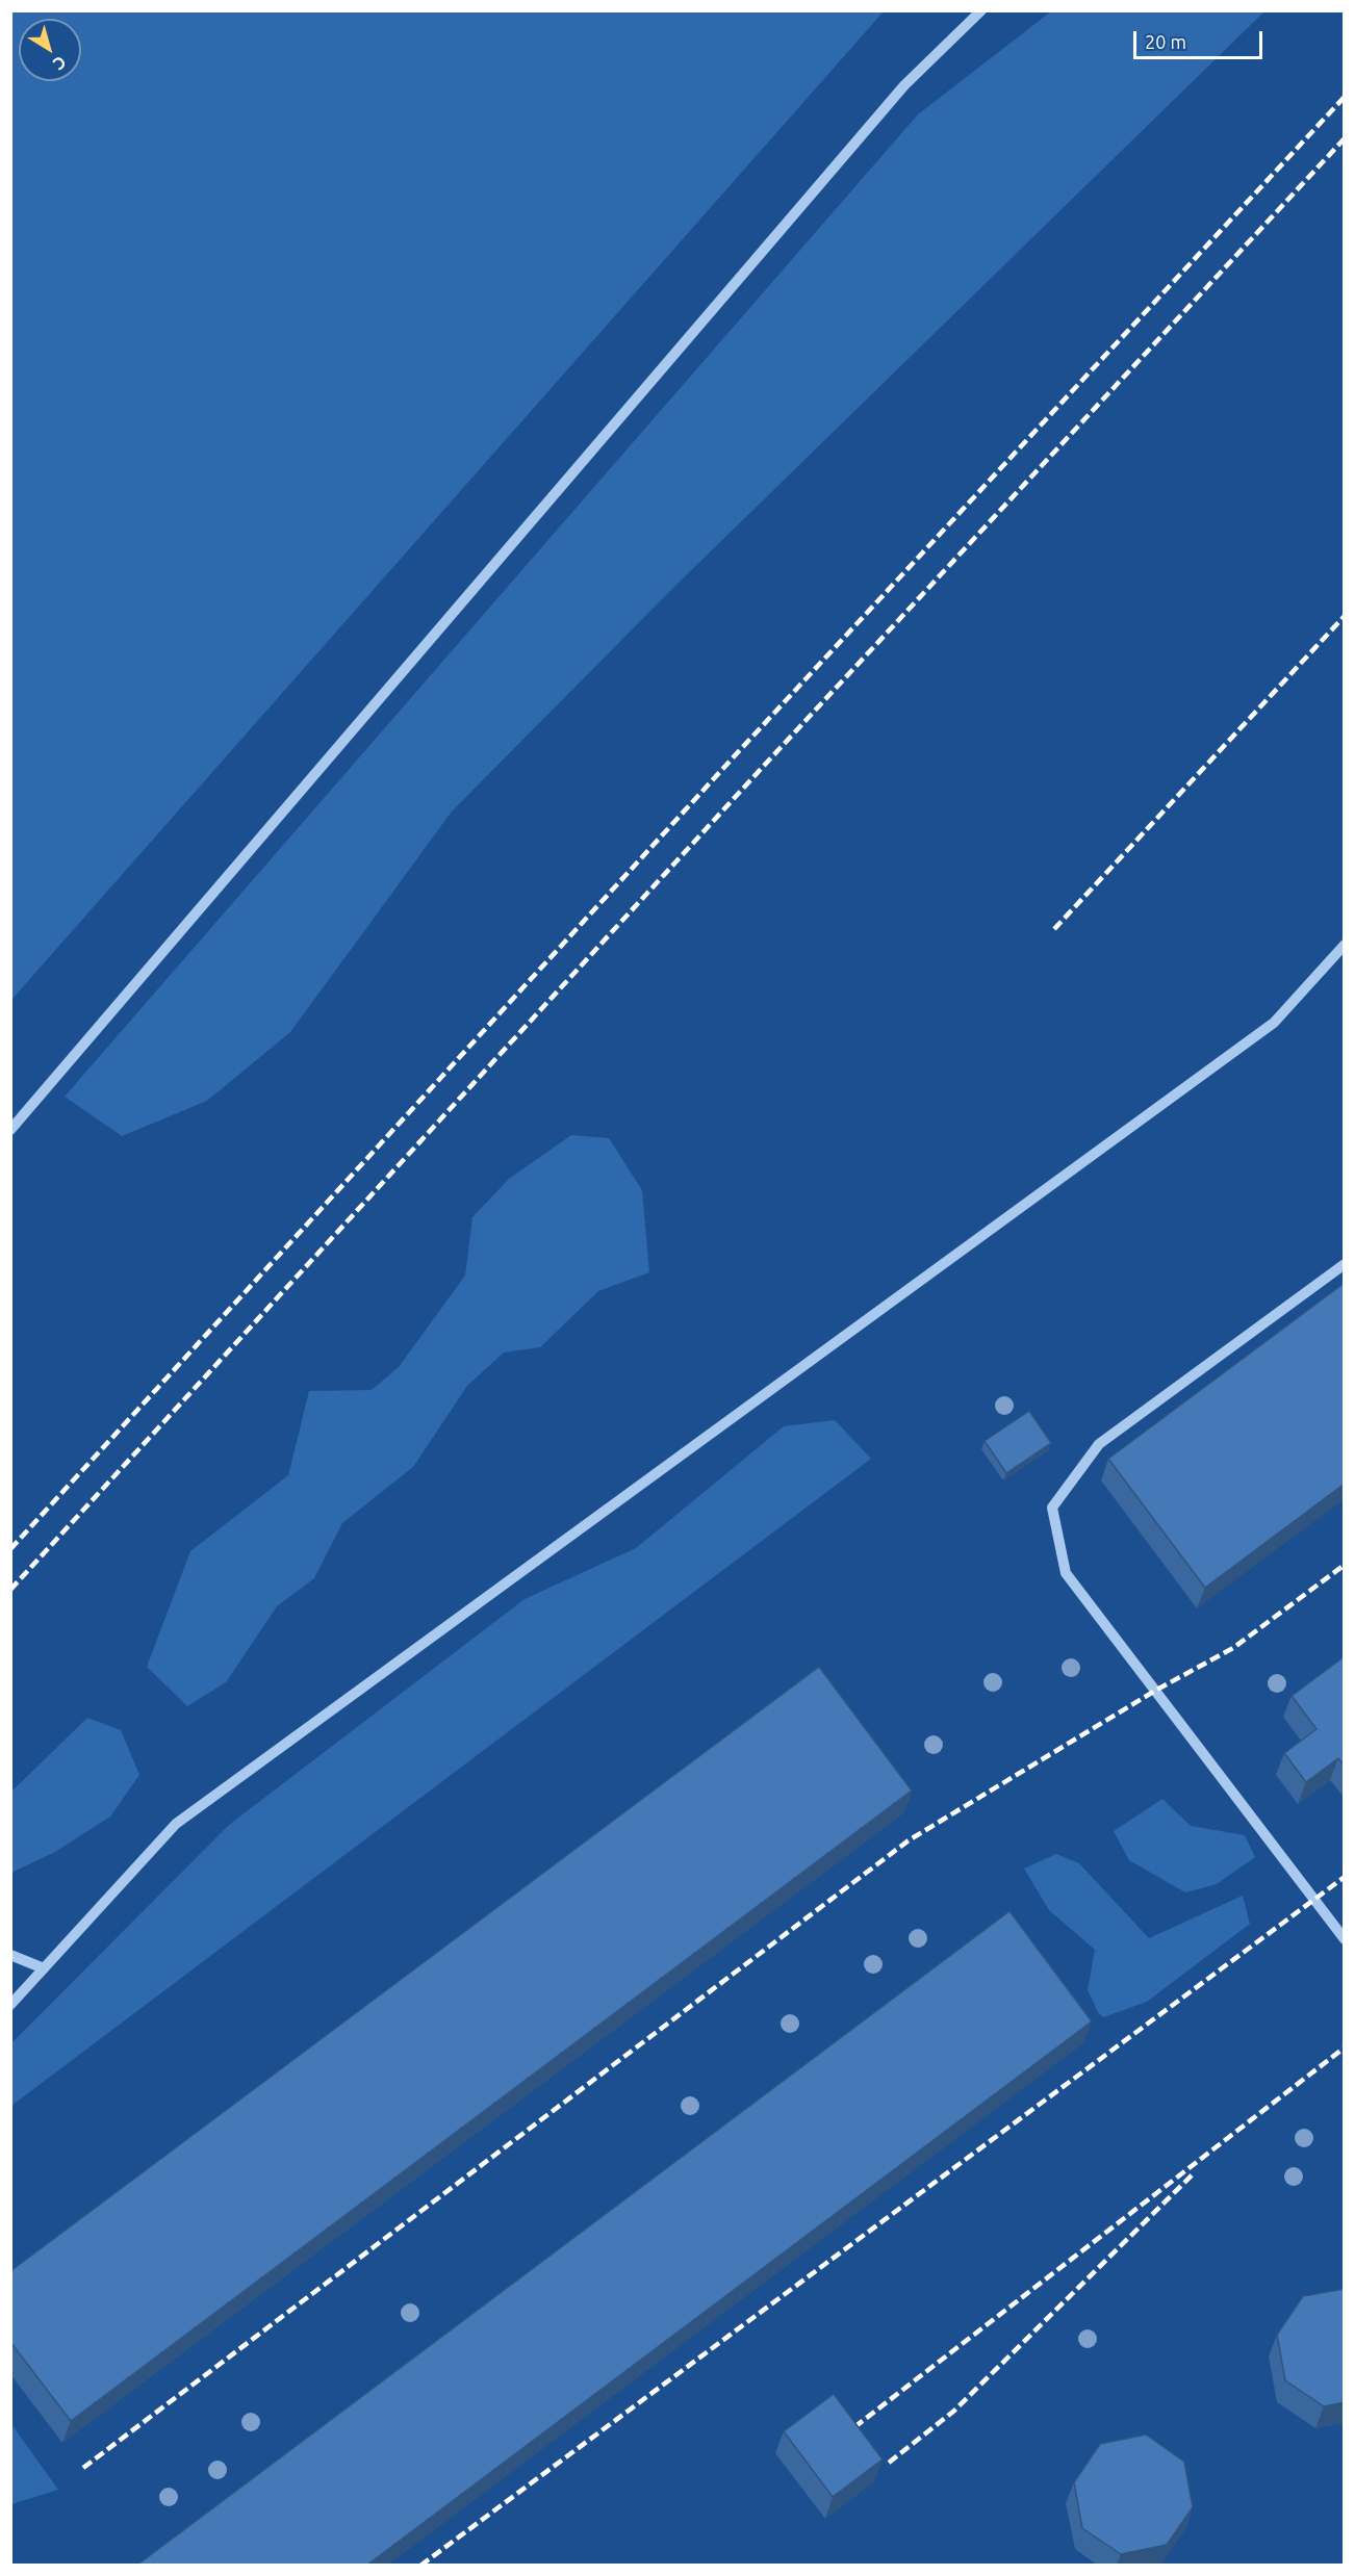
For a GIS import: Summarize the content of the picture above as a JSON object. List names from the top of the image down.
{
  "scale_bar": "20 m",
  "north": "bottom right"
}
